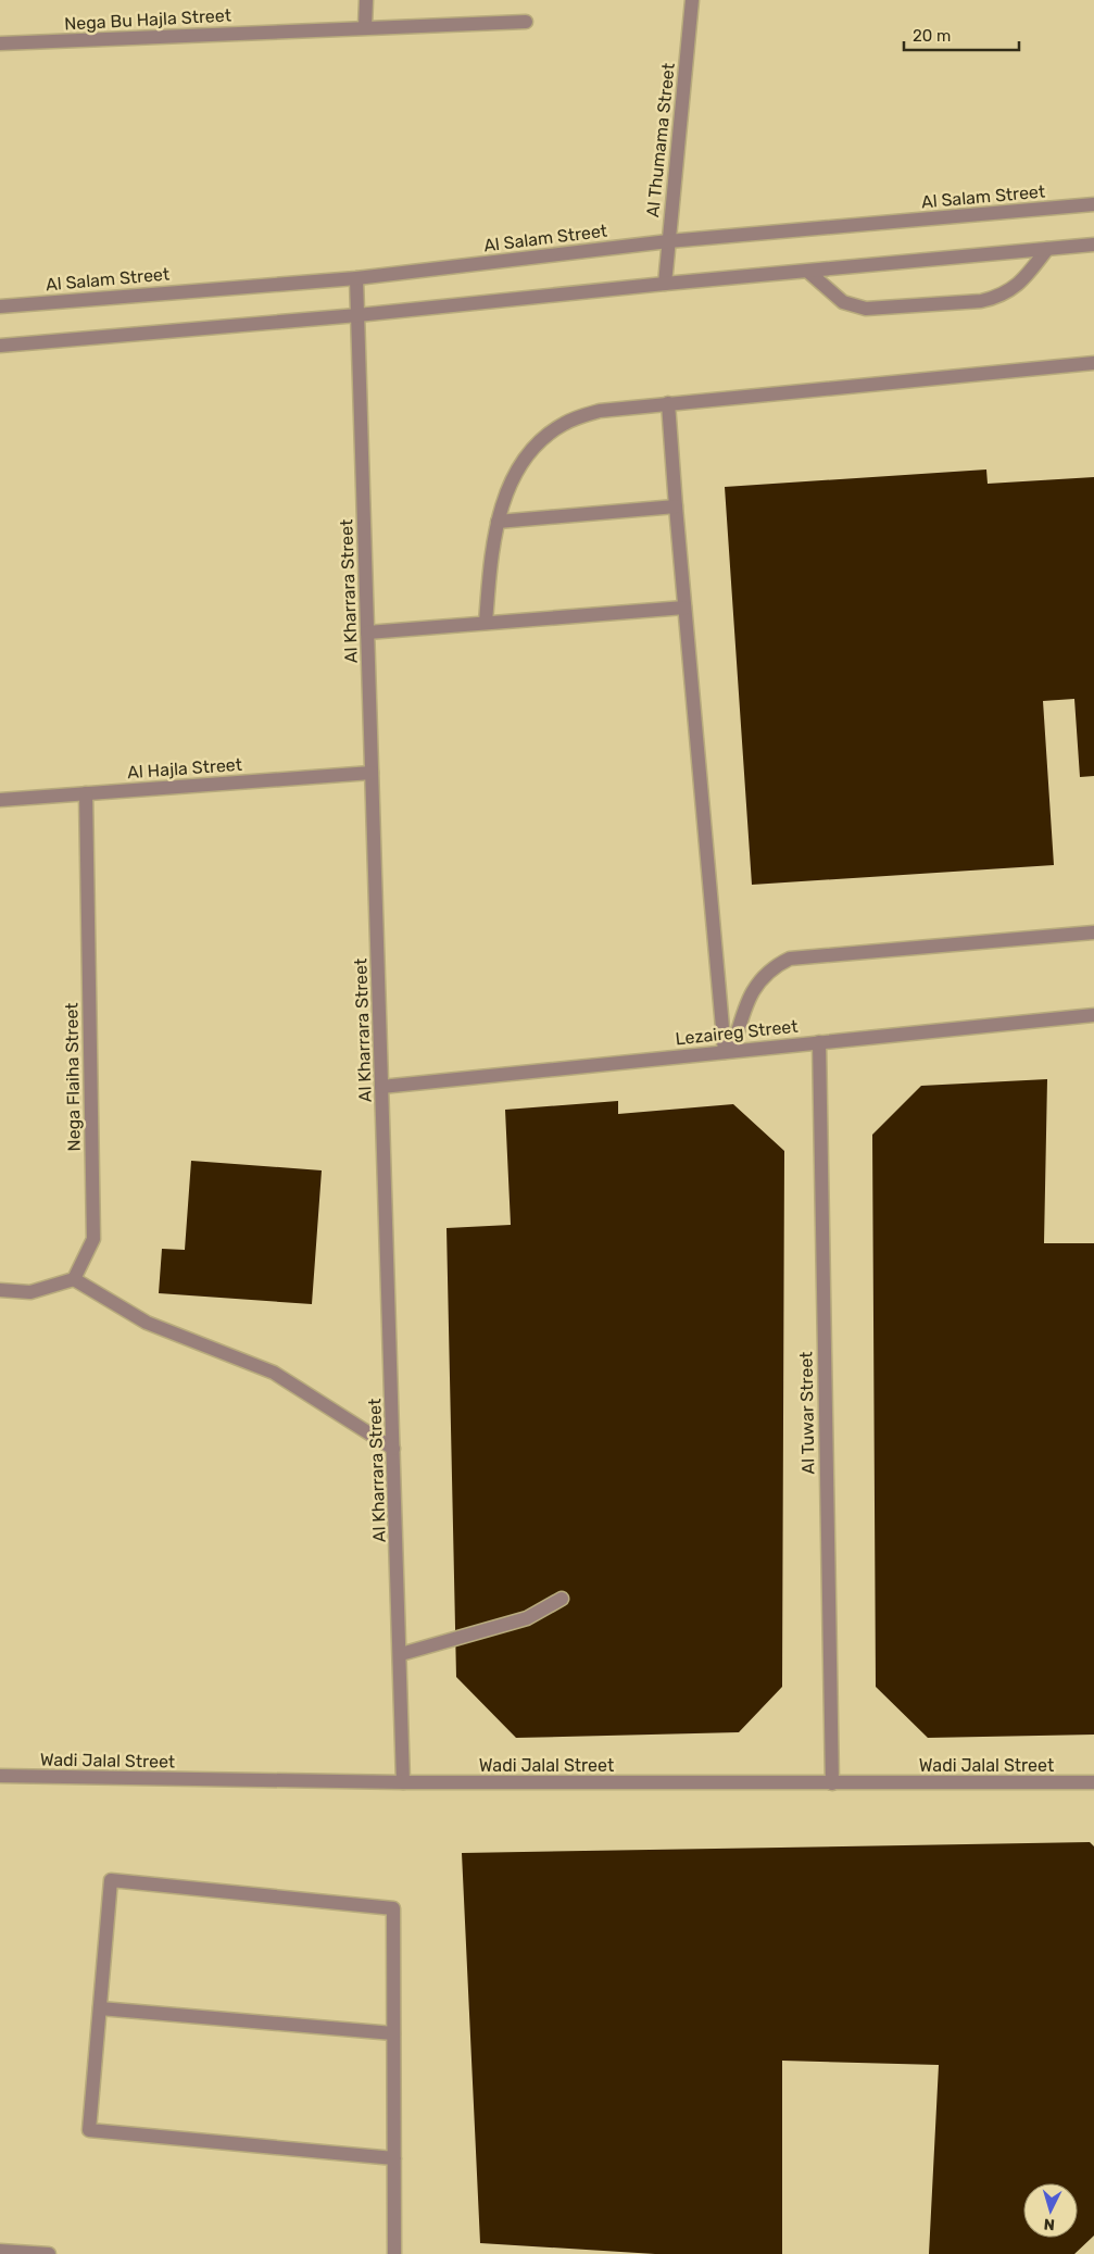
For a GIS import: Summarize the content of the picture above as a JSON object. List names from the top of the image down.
{
  "streets": {
    "street": [
      "Nega Bu Hajla Street",
      "Al Thumama Street",
      "Al Salam Street",
      "Al Kharrara Street",
      "Al Hajla Street",
      "Lezaireg Street",
      "Nega Flaiha Street",
      "Al Tuwar Street",
      "Wadi Jalal Street"
    ]
  },
  "crossings": [
    ["Al Thumama Street", "Al Salam Street"],
    ["Al Salam Street", "Al Kharrara Street"],
    ["Al Kharrara Street", "Al Hajla Street"],
    ["Al Kharrara Street", "Lezaireg Street"],
    ["Al Kharrara Street", "Wadi Jalal Street"],
    ["Al Hajla Street", "Nega Flaiha Street"],
    ["Lezaireg Street", "Al Tuwar Street"],
    ["Al Tuwar Street", "Wadi Jalal Street"]
  ],
  "scale_bar": "20 m",
  "north": "bottom"
}
